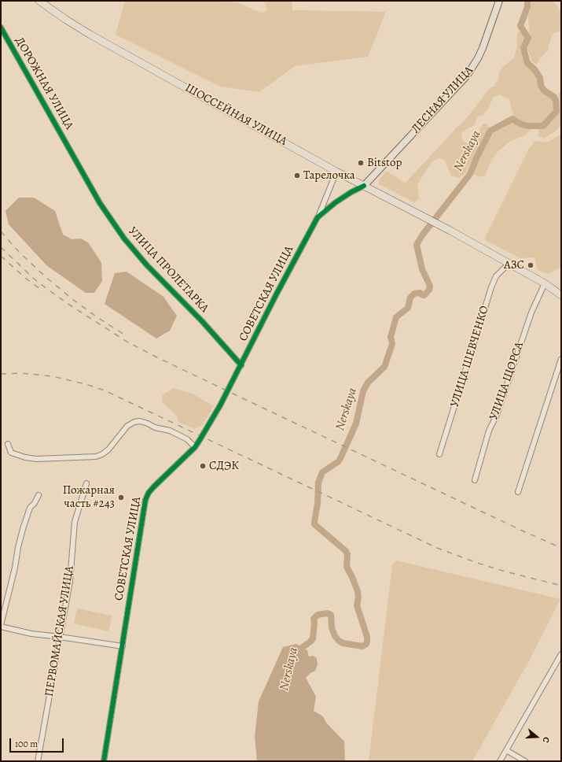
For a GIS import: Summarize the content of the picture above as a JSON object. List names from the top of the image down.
{
  "streets": {
    "highway": ["ШОССЕЙНАЯ УЛИЦА"],
    "main road": ["ЛЕСНАЯ УЛИЦА"],
    "street": [
      "ДОРОЖНАЯ УЛИЦА",
      "УЛИЦА ПРОЛЕТАРКА",
      "СОВЕТСКАЯ УЛИЦА",
      "УЛИЦА ШЕВЧЕНКО",
      "УЛИЦА ЩОРСА",
      "ПЕРВОМАЙСКАЯ УЛИЦА"
    ]
  },
  "crossings": [
    ["ДОРОЖНАЯ УЛИЦА", "УЛИЦА ПРОЛЕТАРКА"],
    ["ЛЕСНАЯ УЛИЦА", "ШОССЕЙНАЯ УЛИЦА"],
    ["ЛЕСНАЯ УЛИЦА", "СОВЕТСКАЯ УЛИЦА"],
    ["ШОССЕЙНАЯ УЛИЦА", "СОВЕТСКАЯ УЛИЦА"],
    ["ШОССЕЙНАЯ УЛИЦА", "УЛИЦА ШЕВЧЕНКО"],
    ["ШОССЕЙНАЯ УЛИЦА", "УЛИЦА ЩОРСА"],
    ["УЛИЦА ПРОЛЕТАРКА", "СОВЕТСКАЯ УЛИЦА"]
  ],
  "water": ["Nerskaya"],
  "places": [
    "Bitstop",
    "Тарелочка",
    "АЗС",
    "СДЭК",
    "Пожарная часть #243"
  ],
  "scale_bar": "100 m",
  "north": "right"
}
